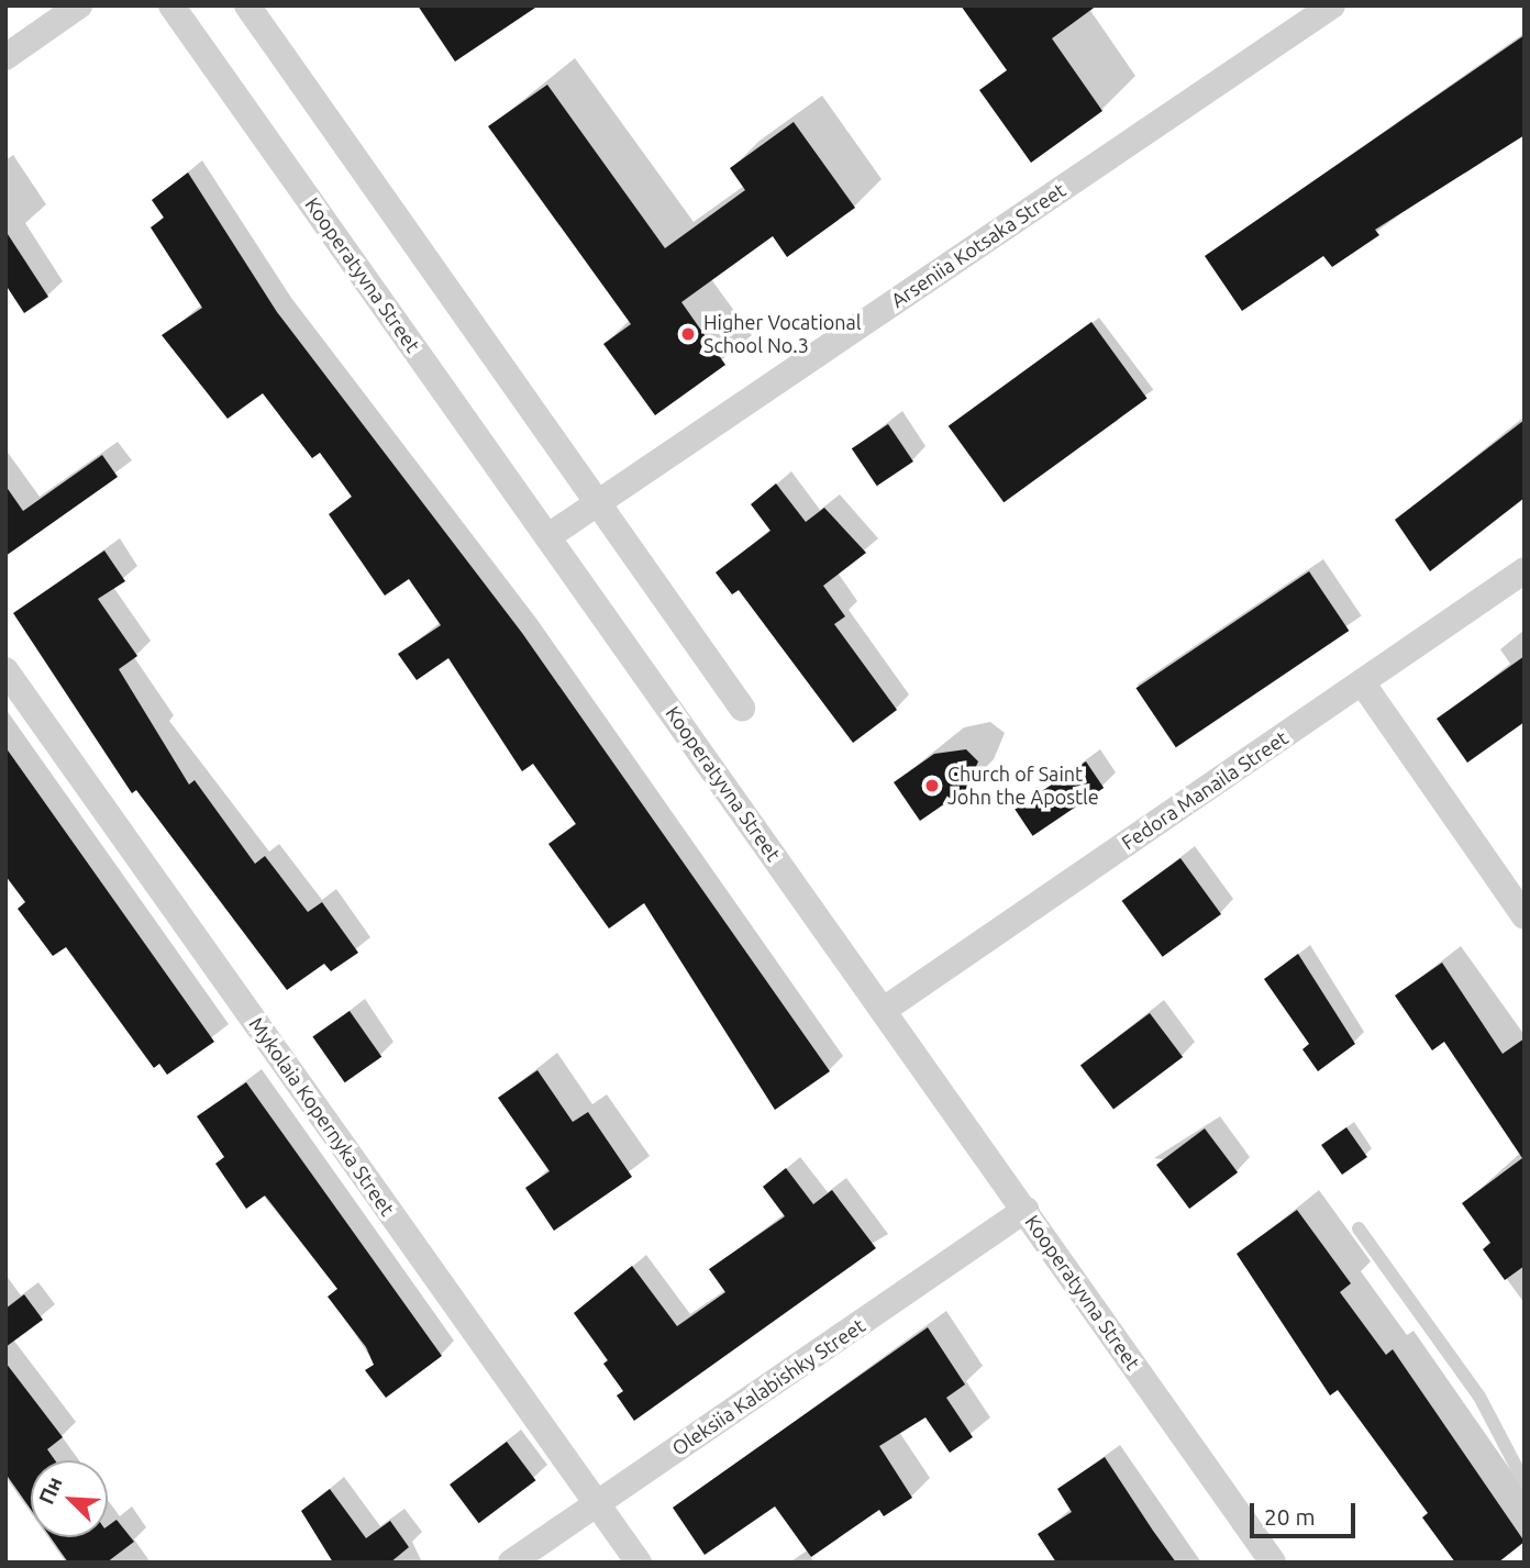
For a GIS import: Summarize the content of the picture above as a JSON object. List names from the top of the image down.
{
  "streets": {
    "street": [
      "Arseniia Kotsaka Street",
      "Kooperatyvna Street",
      "Fedora Manaila Street",
      "Mykolaia Kopernyka Street",
      "Oleksiia Kalabishky Street"
    ]
  },
  "crossings": [
    ["Arseniia Kotsaka Street", "Kooperatyvna Street"],
    ["Kooperatyvna Street", "Fedora Manaila Street"],
    ["Kooperatyvna Street", "Oleksiia Kalabishky Street"],
    ["Mykolaia Kopernyka Street", "Oleksiia Kalabishky Street"]
  ],
  "places": ["Higher Vocational School No.3", "Church of Saint John the Apostle"],
  "scale_bar": "20 m",
  "north": "top left"
}
